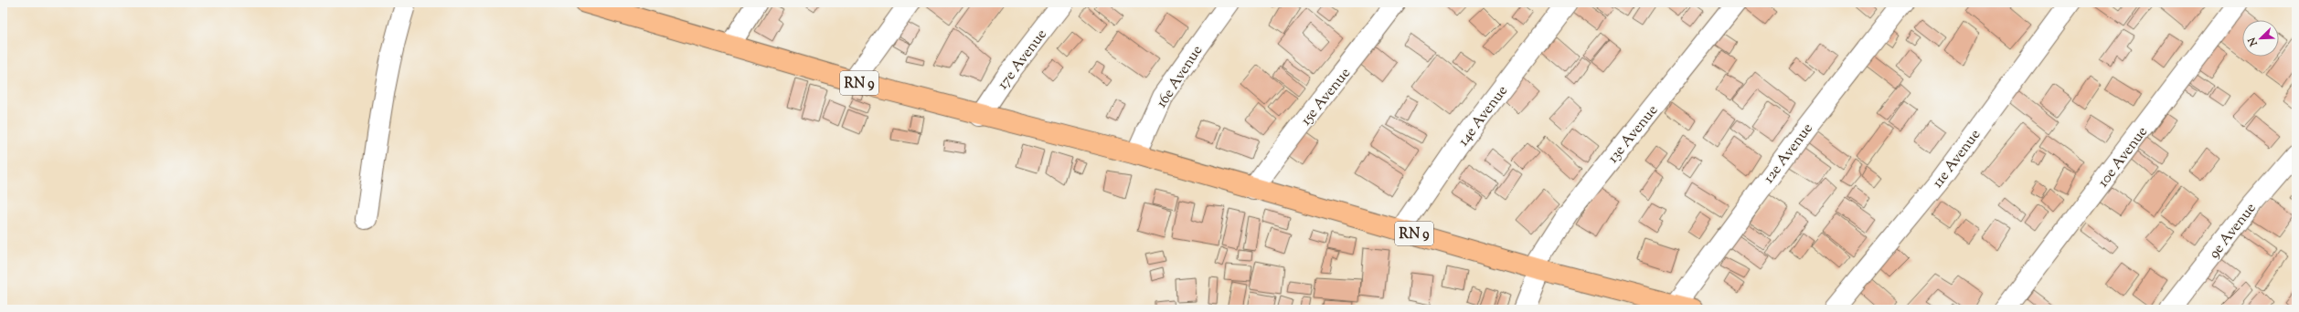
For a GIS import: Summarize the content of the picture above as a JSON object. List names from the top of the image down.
{
  "streets": {
    "main road": ["RN 9"],
    "street": [
      "17e Avenue",
      "16e Avenue",
      "15e Avenue",
      "14e Avenue",
      "13e Avenue",
      "12e Avenue",
      "10e Avenue",
      "11e Avenue",
      "9e Avenue"
    ]
  },
  "crossings": [
    ["17e Avenue", "RN 9"],
    ["16e Avenue", "RN 9"],
    ["RN 9", "15e Avenue"],
    ["RN 9", "14e Avenue"],
    ["RN 9", "13e Avenue"],
    ["RN 9", "12e Avenue"]
  ],
  "north": "bottom left"
}
